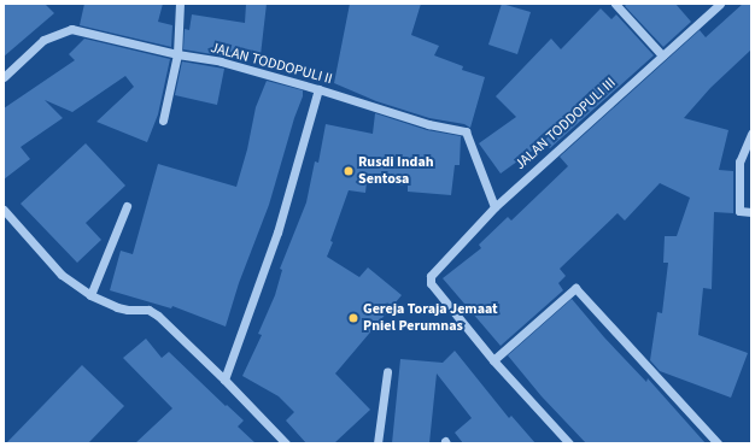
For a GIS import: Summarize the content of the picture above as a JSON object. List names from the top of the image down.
{
  "streets": {
    "street": ["JALAN TODDOPULI II", "JALAN TODDOPULI III"]
  },
  "crossings": [
    ["JALAN TODDOPULI II", "JALAN TODDOPULI III"]
  ],
  "places": ["Rusdi Indah Sentosa", "Gereja Toraja Jemaat Pniel Perumnas"]
}
